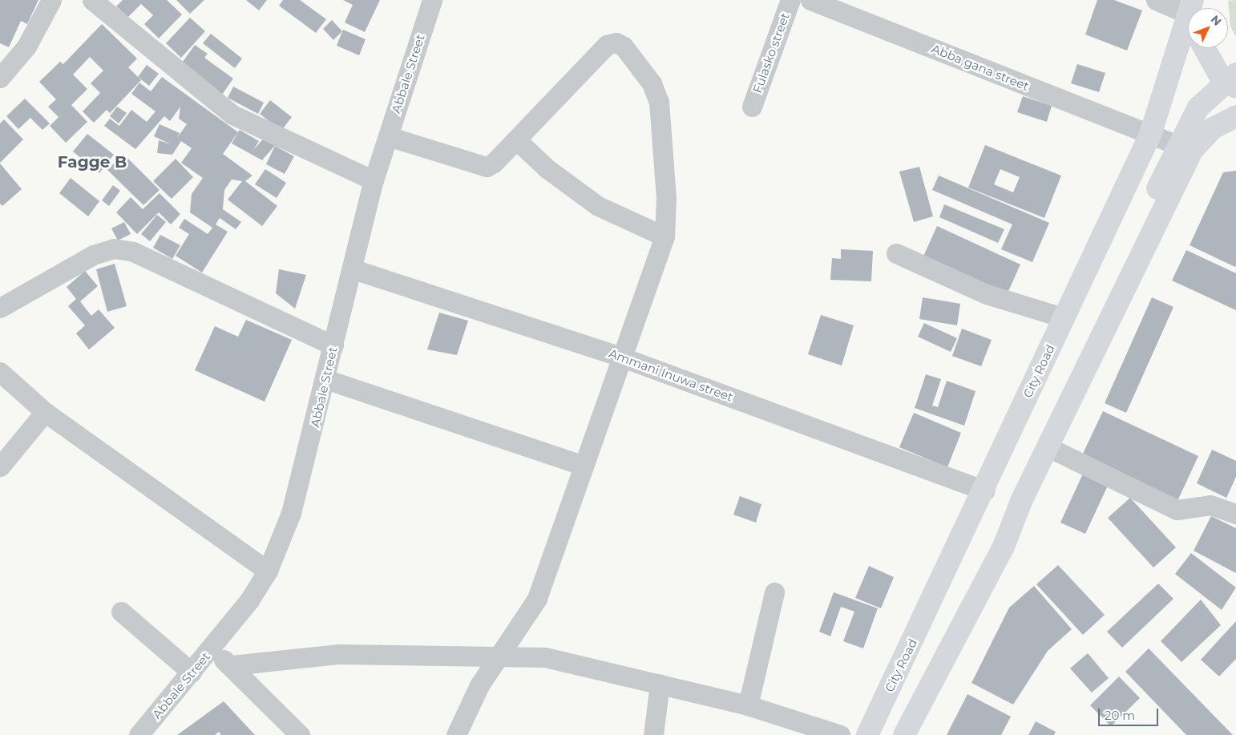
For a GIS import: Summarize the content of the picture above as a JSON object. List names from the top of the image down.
{
  "streets": {
    "highway": ["City Road"],
    "street": [
      "Fulasko street",
      "Abba gana street",
      "Abbale Street",
      "Ammani Inuwa street"
    ]
  },
  "crossings": [
    ["Abba gana street", "City Road"],
    ["Abbale Street", "Ammani Inuwa street"],
    ["City Road", "Ammani Inuwa street"]
  ],
  "districts": ["Fagge B"],
  "scale_bar": "20 m",
  "north": "top right"
}
